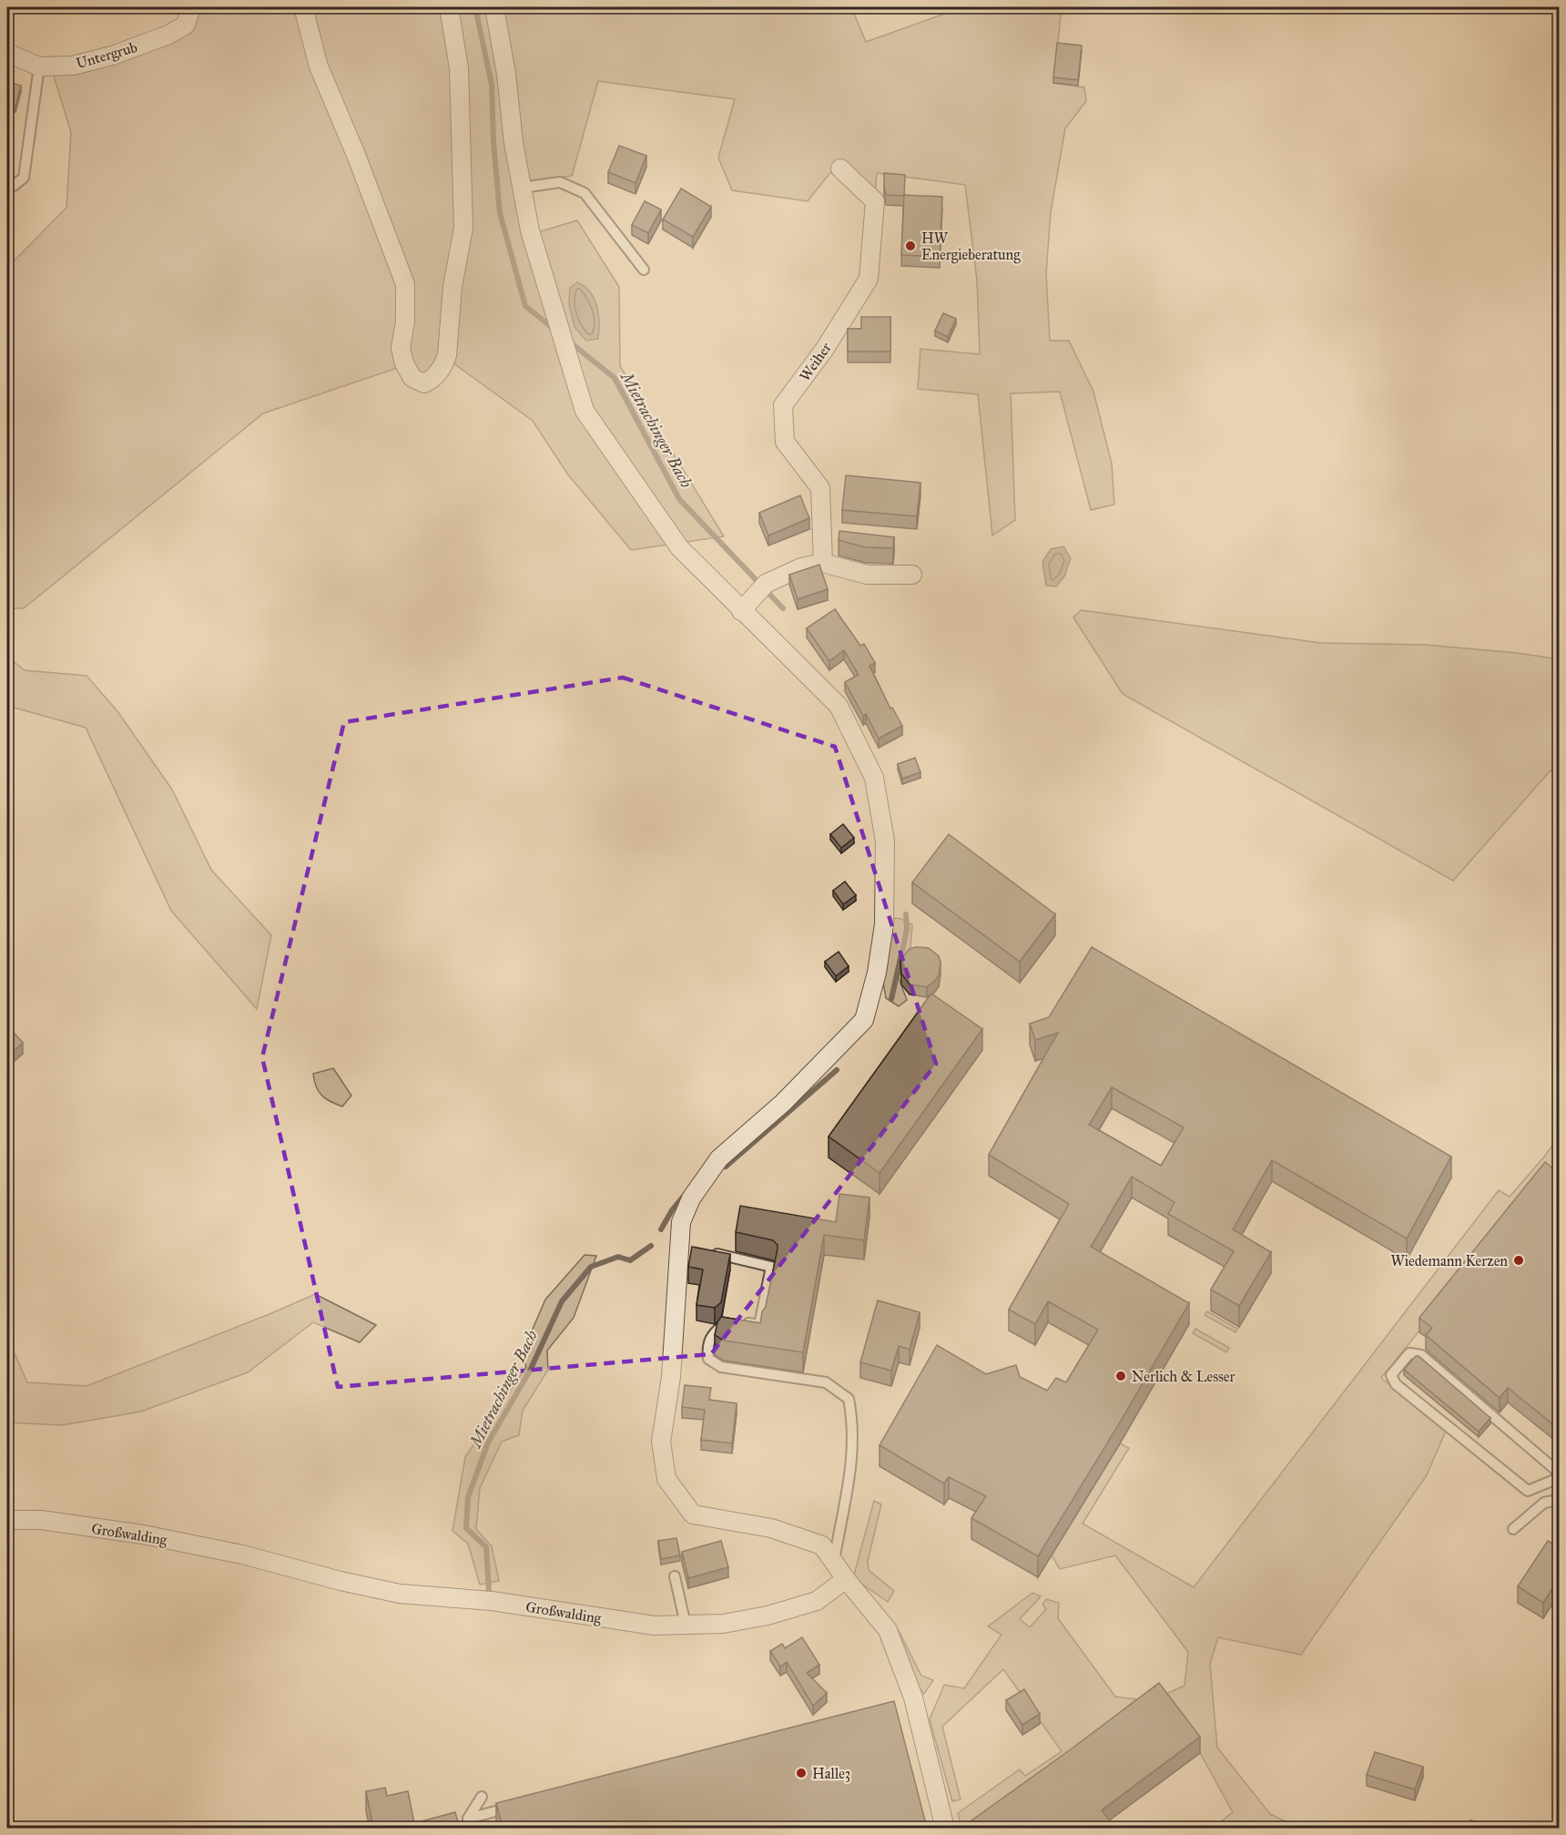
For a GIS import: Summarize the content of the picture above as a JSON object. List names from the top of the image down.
{
  "streets": {
    "street": ["Untergrub", "Weiher", "Großwalding"]
  },
  "water": ["Mietrachinger Bach"],
  "places": [
    "HW Energieberatung",
    "Wiedemann Kerzen",
    "Nerlich & Lesser",
    "Halle3"
  ]
}
